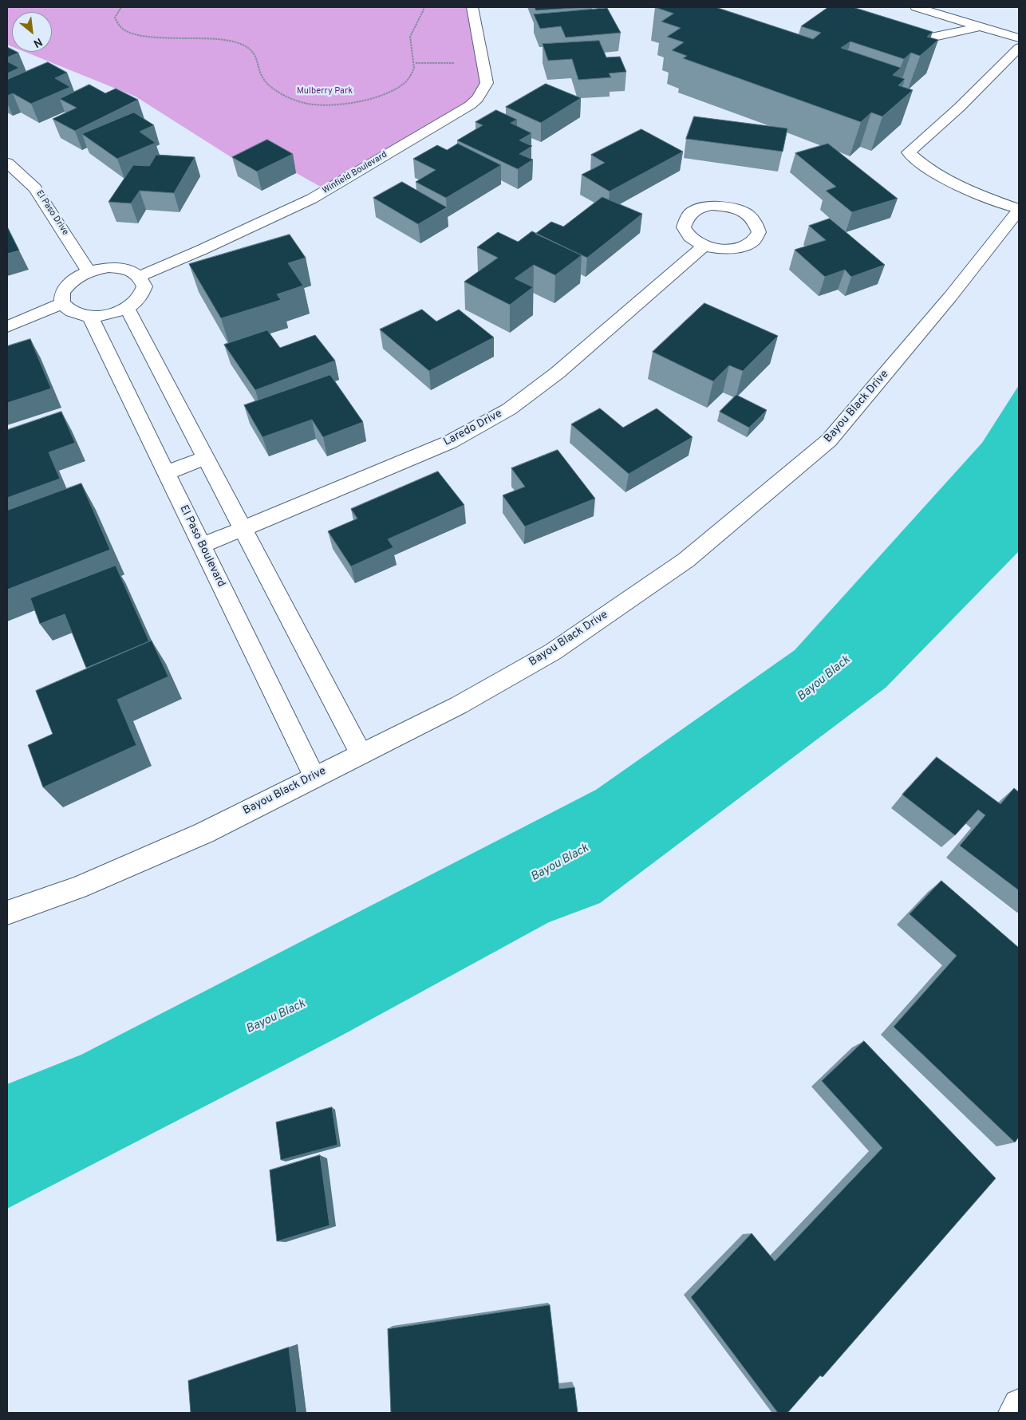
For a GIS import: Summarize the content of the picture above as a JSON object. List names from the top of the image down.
{
  "streets": {
    "street": [
      "Winfield Boulevard",
      "El Paso Drive",
      "Bayou Black Drive",
      "Laredo Drive",
      "El Paso Boulevard"
    ]
  },
  "crossings": [
    ["Winfield Boulevard", "El Paso Drive"],
    ["Winfield Boulevard", "El Paso Boulevard"],
    ["El Paso Drive", "El Paso Boulevard"],
    ["Bayou Black Drive", "El Paso Boulevard"],
    ["Laredo Drive", "El Paso Boulevard"]
  ],
  "water": ["Bayou Black"],
  "parks": ["Mulberry Park"],
  "north": "bottom right"
}
